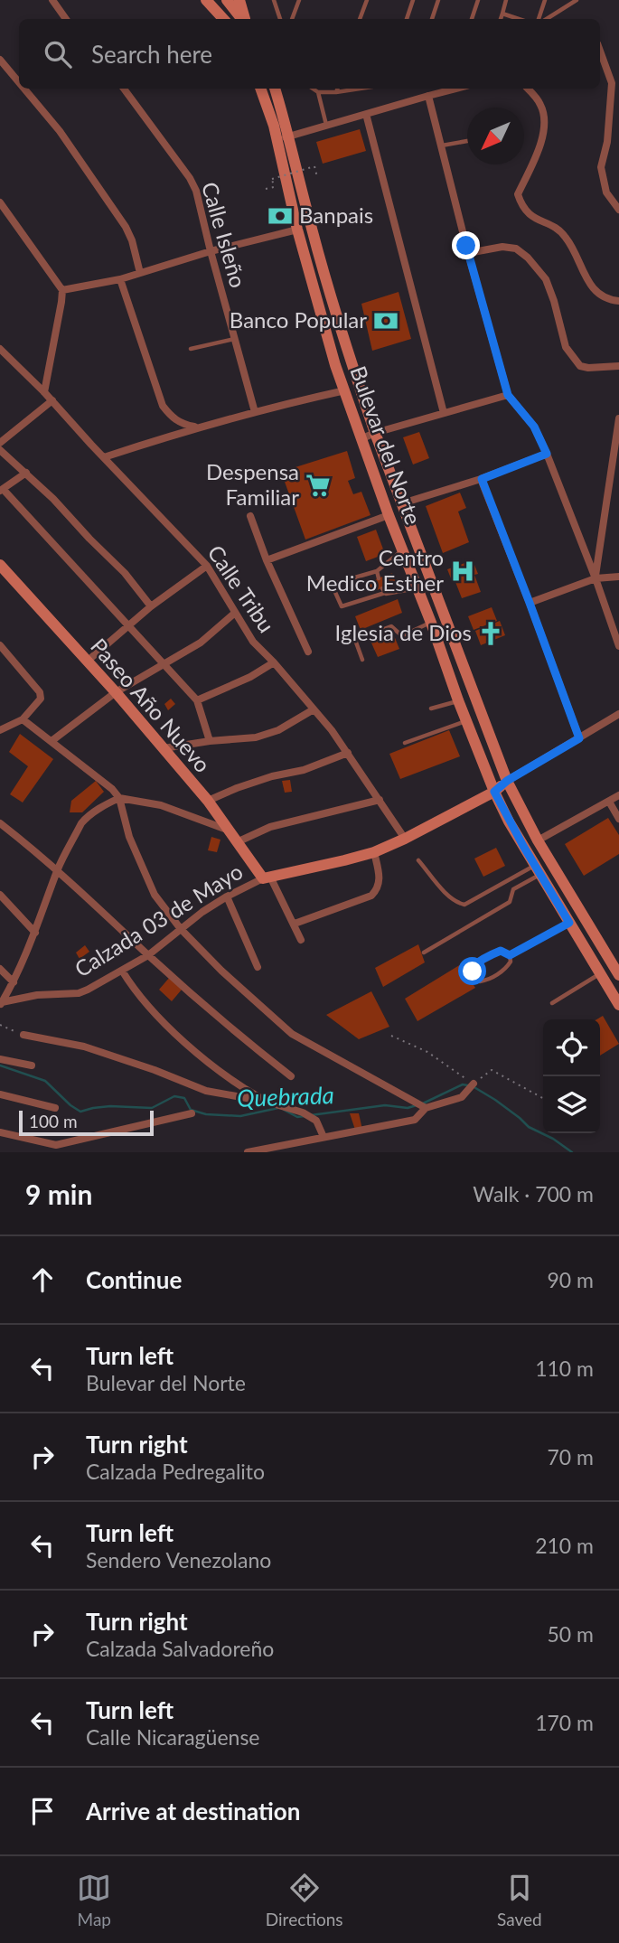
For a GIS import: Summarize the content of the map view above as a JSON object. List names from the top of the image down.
{
  "streets": {
    "main road": ["Bulevar del Norte", "Paseo Año Nuevo", "Calzada 03 de Mayo"],
    "street": ["Calle Isleño", "Calle Tribu"]
  },
  "crossings": [
    ["Bulevar del Norte", "Calzada 03 de Mayo"],
    ["Calle Tribu", "Calzada 03 de Mayo"],
    ["Paseo Año Nuevo", "Calzada 03 de Mayo"]
  ],
  "water": ["Quebrada"],
  "places": {
    "bank": ["Banpais", "Banco Popular"],
    "supermarket": ["Despensa Familiar"],
    "hospital": ["Centro Medico Esther"],
    "church": ["Iglesia de Dios"]
  },
  "scale_bar": "100 m",
  "north": "bottom left",
  "page": {
    "search": "Search here",
    "scale": "100 m",
    "heading": ["9 min", "Walk · 700 m"],
    "list": [
      ["Continue", "90 m"],
      ["Turn left", "Bulevar del Norte", "110 m"],
      ["Turn right", "Calzada Pedregalito", "70 m"],
      ["Turn left", "Sendero Venezolano", "210 m"],
      ["Turn right", "Calzada Salvadoreño", "50 m"],
      ["Turn left", "Calle Nicaragüense", "170 m"],
      "Arrive at destination"
    ],
    "nav": ["Map", "Directions", "Saved"]
  }
}
